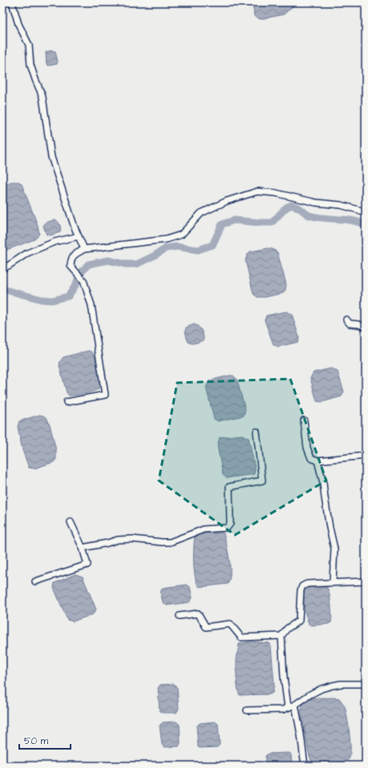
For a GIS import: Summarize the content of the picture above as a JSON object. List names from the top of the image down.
{
  "scale_bar": "50 m"
}
